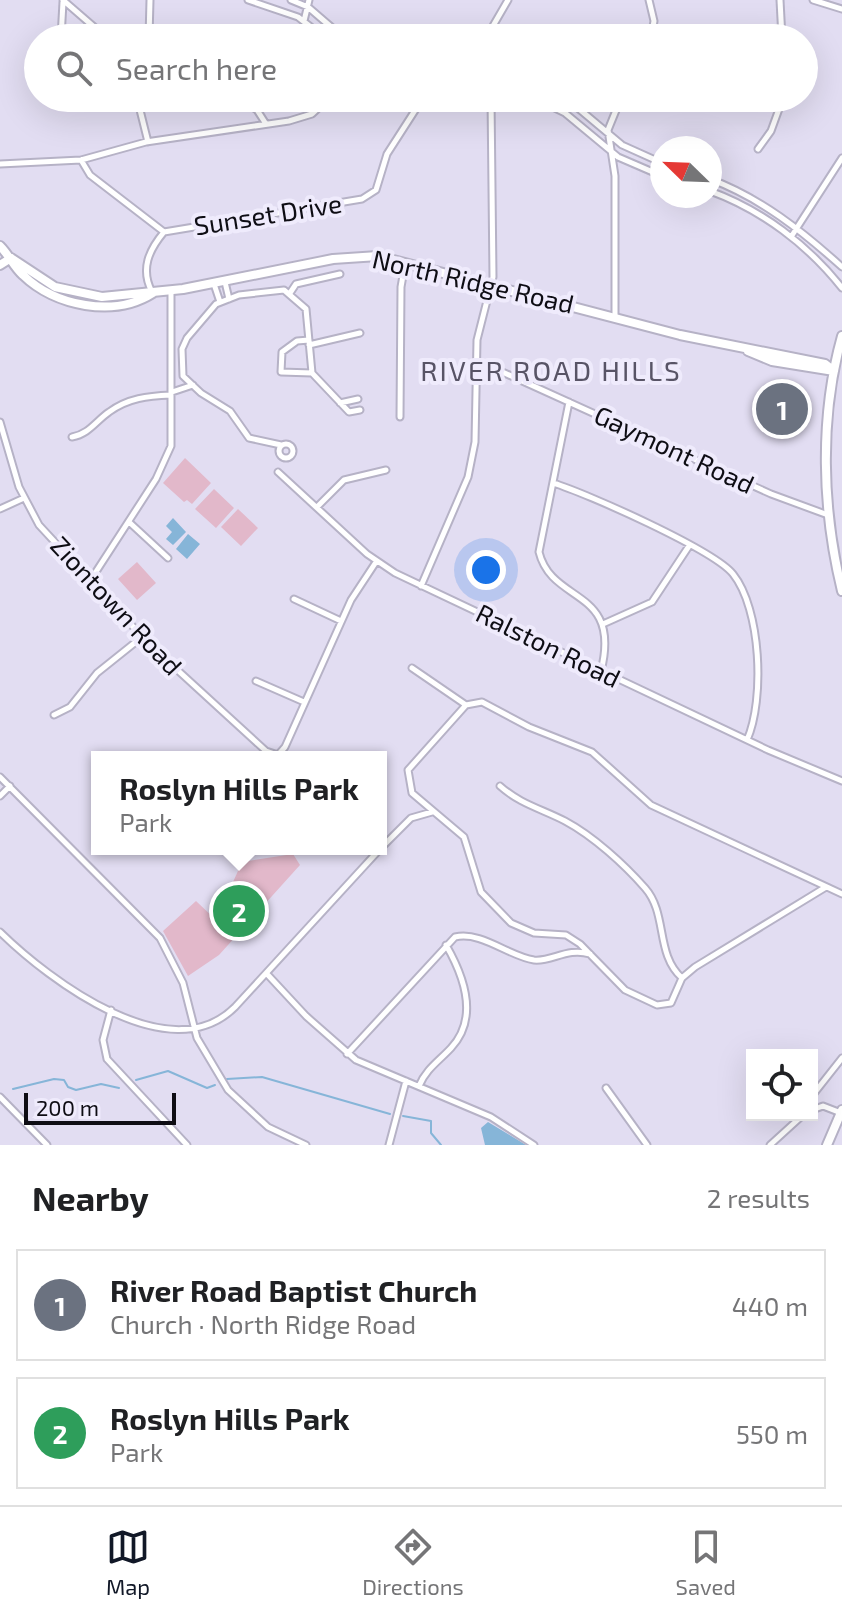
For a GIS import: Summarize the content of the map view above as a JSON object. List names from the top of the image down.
{
  "streets": {
    "main road": ["North Ridge Road"],
    "street": [
      "Sunset Drive",
      "Gaymont Road",
      "Ziontown Road",
      "Ralston Road"
    ]
  },
  "districts": ["RIVER ROAD HILLS"],
  "scale_bar": "200 m",
  "north": "top left",
  "page": {
    "search": "Search here",
    "pins": ["1", "2"],
    "popup": ["Roslyn Hills Park", "Park"],
    "scale": "200 m",
    "heading": ["Nearby", "2 results"],
    "list": [
      {
        "mark": "1",
        "name": "River Road Baptist Church",
        "note": "Church · North Ridge Road",
        "value": "440 m"
      },
      {
        "mark": "2",
        "name": "Roslyn Hills Park",
        "note": "Park",
        "value": "550 m"
      }
    ],
    "nav": ["Map", "Directions", "Saved"]
  }
}
